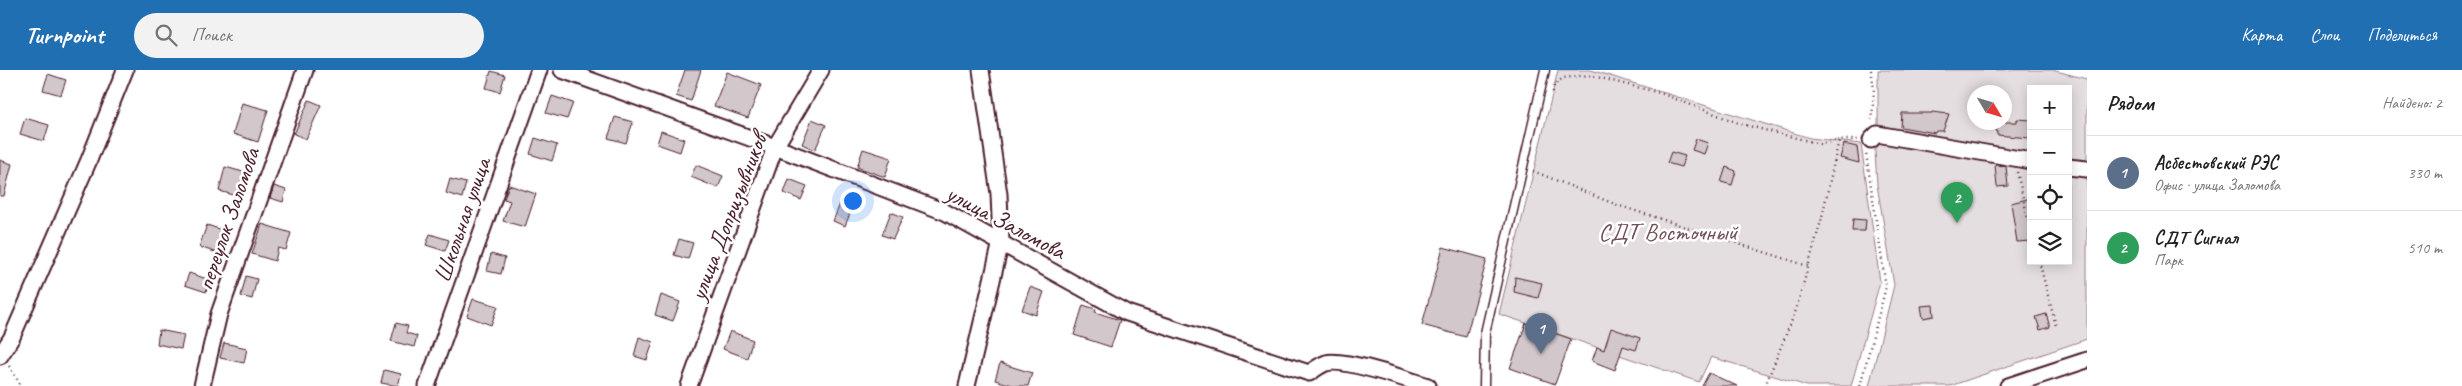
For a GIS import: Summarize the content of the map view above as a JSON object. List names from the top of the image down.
{
  "streets": {
    "street": [
      "улица Допризывников",
      "переулок Заломова",
      "Школьная улица",
      "улица Заломова"
    ]
  },
  "crossings": [
    ["улица Допризывников", "улица Заломова"]
  ],
  "parks": ["СДТ Восточный"],
  "north": "bottom right",
  "page": {
    "header": "Turnpoint",
    "search": "Поиск",
    "nav": ["Карта", "Слои", "Поделиться"],
    "heading": ["Рядом", "Найдено: 2"],
    "map_buttons": ["+", "−"],
    "list": [
      {
        "mark": "1",
        "name": "Асбестовский РЭС",
        "note": "Офис · улица Заломова",
        "value": "330 m"
      },
      {
        "mark": "2",
        "name": "СДТ Сигнал",
        "note": "Парк",
        "value": "510 m"
      }
    ],
    "pins": ["2", "1"]
  }
}
